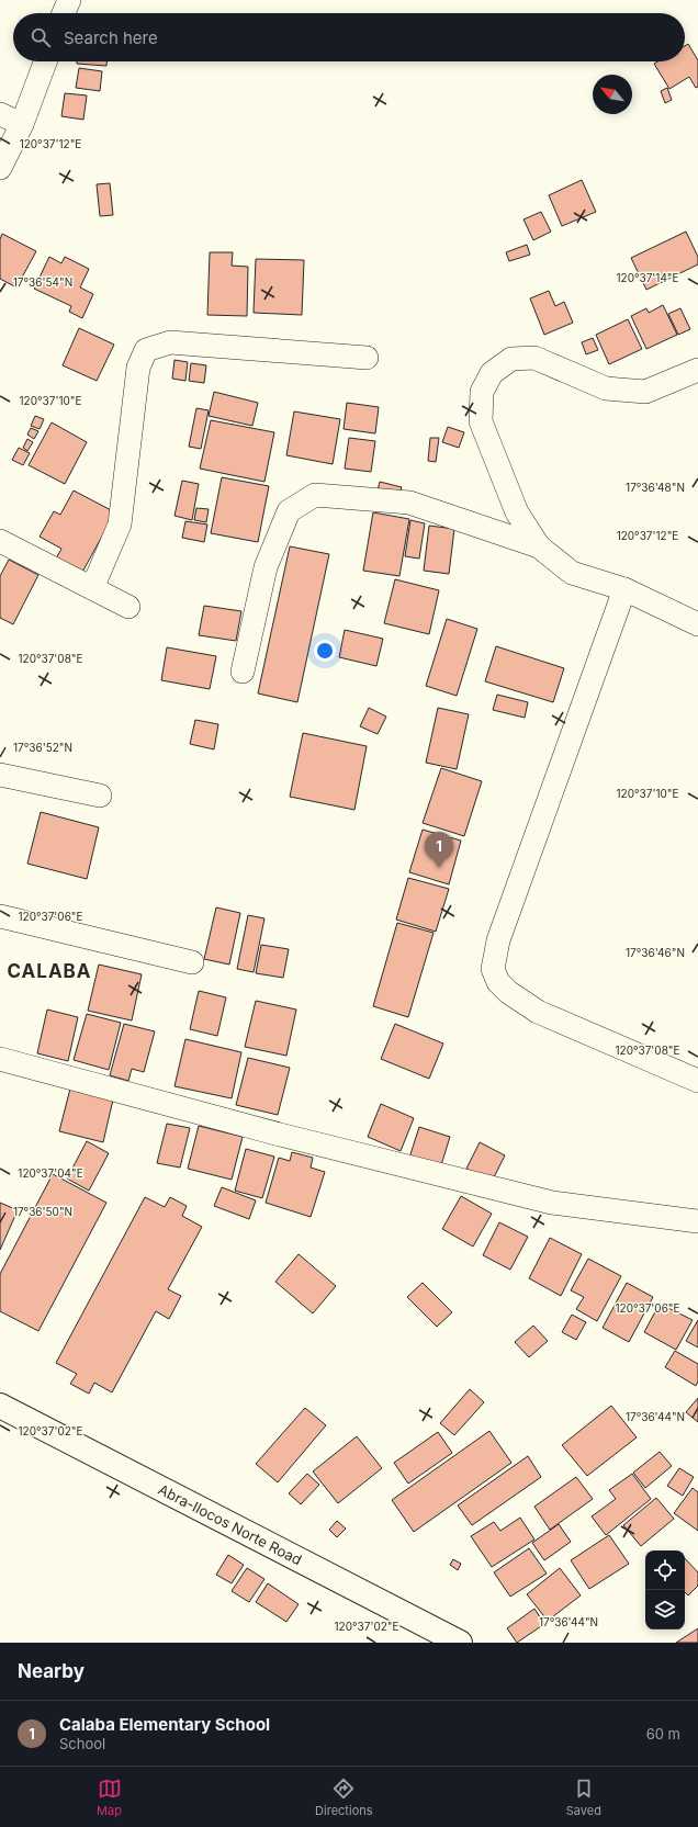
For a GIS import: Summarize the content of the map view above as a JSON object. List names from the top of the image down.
{
  "streets": {
    "main road": ["Abra-Ilocos Norte Road"]
  },
  "districts": ["CALABA"],
  "north": "top left",
  "page": {
    "search": "Search here",
    "pins": "1",
    "heading": "Nearby",
    "list": [
      {
        "mark": "1",
        "name": "Calaba Elementary School",
        "note": "School",
        "value": "60 m"
      }
    ],
    "nav": ["Map", "Directions", "Saved"]
  },
  "coordinates": [
    "120°37'12\"E",
    "120°37'14\"E",
    "17°36'54\"N",
    "120°37'10\"E",
    "17°36'48\"N",
    "120°37'08\"E",
    "17°36'52\"N",
    "120°37'06\"E",
    "17°36'46\"N",
    "120°37'04\"E",
    "17°36'50\"N",
    "17°36'44\"N",
    "120°37'02\"E"
  ]
}
